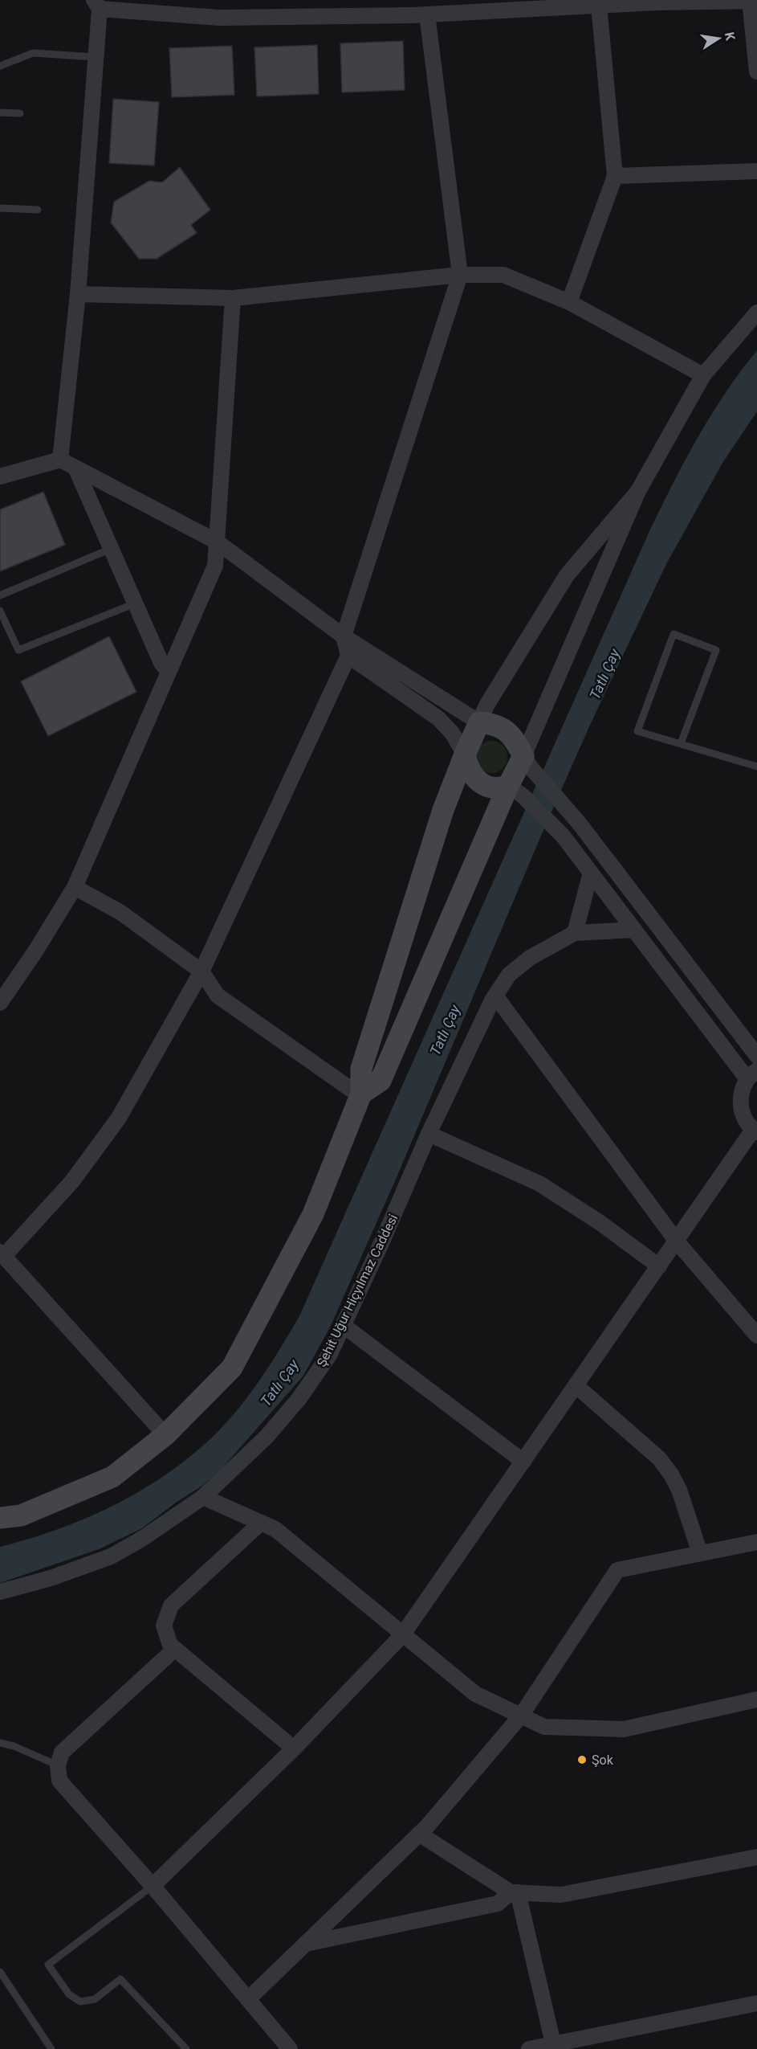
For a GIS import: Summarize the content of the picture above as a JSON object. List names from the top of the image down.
{
  "streets": {
    "street": ["Şehit Uğur Hiçyılmaz Caddesi"]
  },
  "water": ["Tatlı Çay"],
  "places": ["Şok"],
  "north": "right"
}
